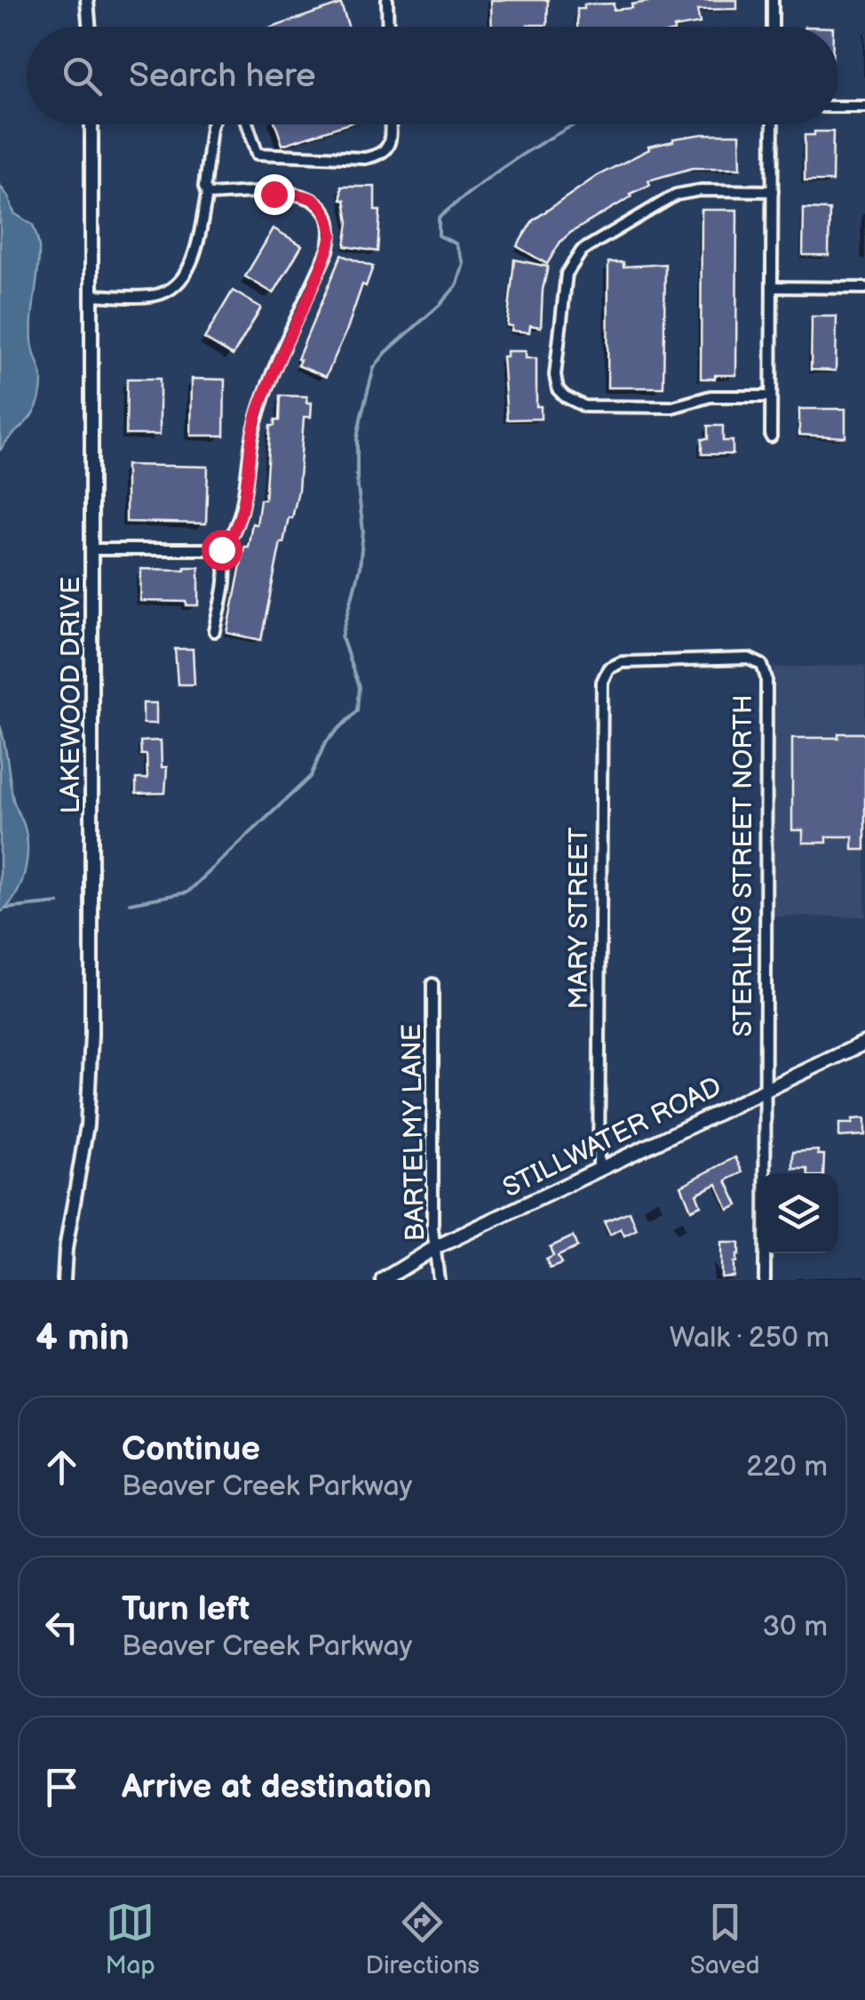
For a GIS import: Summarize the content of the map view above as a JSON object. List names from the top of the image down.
{
  "streets": {
    "main road": ["STILLWATER ROAD"],
    "street": [
      "LAKEWOOD DRIVE",
      "STERLING STREET NORTH",
      "MARY STREET",
      "BARTELMY LANE"
    ]
  },
  "crossings": [
    ["STERLING STREET NORTH", "MARY STREET"],
    ["STERLING STREET NORTH", "STILLWATER ROAD"],
    ["MARY STREET", "STILLWATER ROAD"],
    ["BARTELMY LANE", "STILLWATER ROAD"]
  ],
  "page": {
    "search": "Search here",
    "heading": ["4 min", "Walk · 250 m"],
    "list": [
      ["Continue", "Beaver Creek Parkway", "220 m"],
      ["Turn left", "Beaver Creek Parkway", "30 m"],
      "Arrive at destination"
    ],
    "nav": ["Map", "Directions", "Saved"]
  }
}
